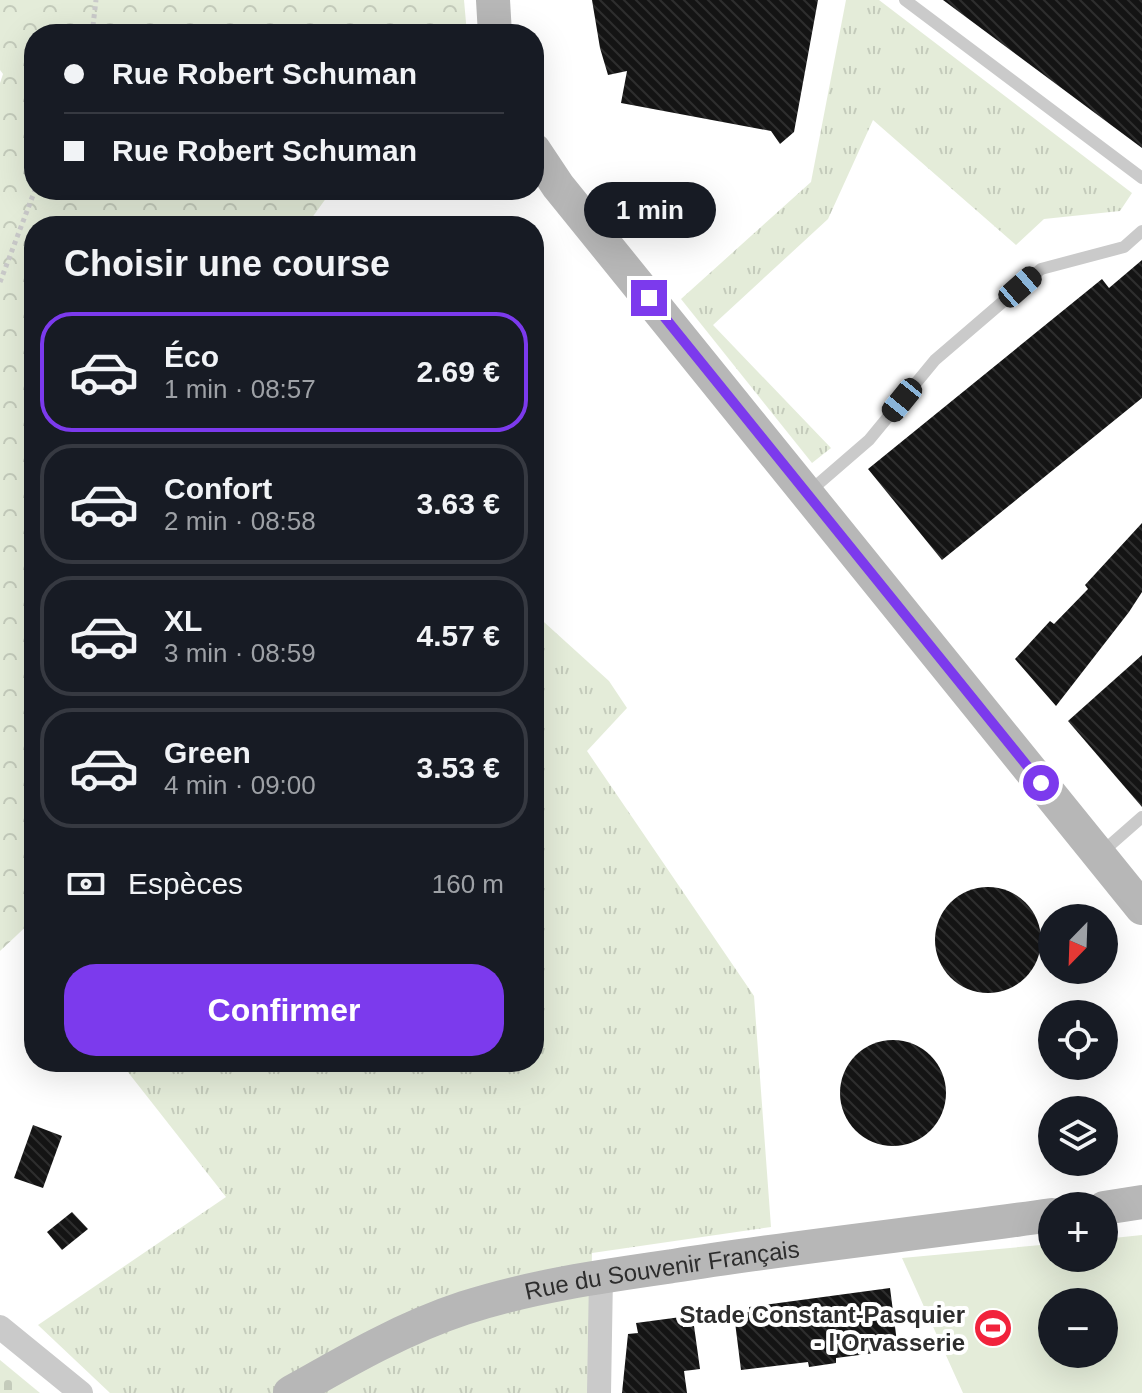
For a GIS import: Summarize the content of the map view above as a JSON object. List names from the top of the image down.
{
  "streets": {
    "street": ["Rue du Souvenir Français"]
  },
  "places": {
    "sports": ["Stade Constant-Pasquier - l'Orvasserie"]
  },
  "north": "bottom left",
  "page": {
    "banner": ["Rue Robert Schuman", "Rue Robert Schuman"],
    "bubble": "1 min",
    "heading": "Choisir une course",
    "list": [
      {
        "name": "Éco",
        "note": "1 min · 08:57",
        "value": "2.69 €"
      },
      {
        "name": "Confort",
        "note": "2 min · 08:58",
        "value": "3.63 €"
      },
      {
        "name": "XL",
        "note": "3 min · 08:59",
        "value": "4.57 €"
      },
      {
        "name": "Green",
        "note": "4 min · 09:00",
        "value": "3.53 €"
      }
    ],
    "pay": ["Espèces", "160 m"],
    "map_buttons": ["+", "−"],
    "buttons": "Confirmer"
  }
}
